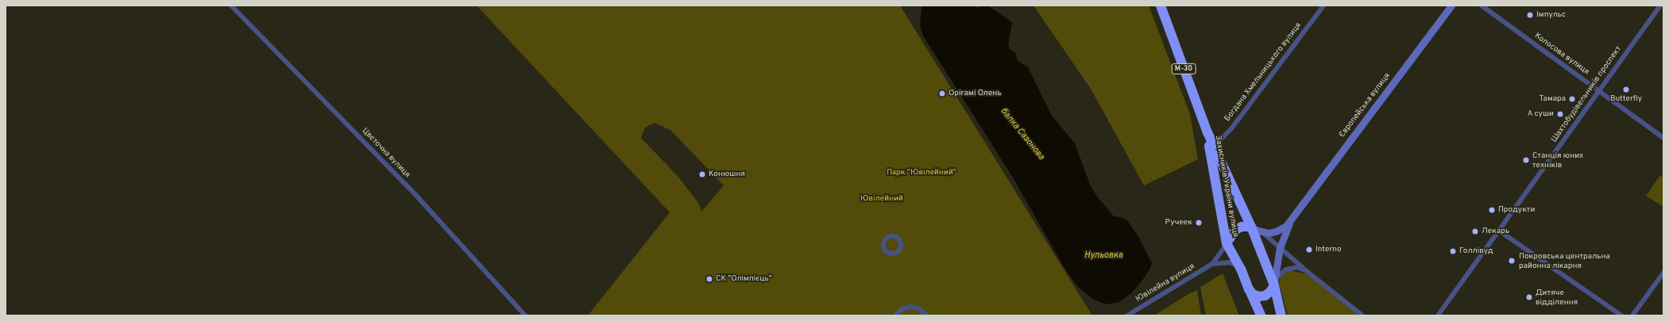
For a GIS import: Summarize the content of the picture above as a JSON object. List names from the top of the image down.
{
  "streets": {
    "highway": ["М-30", "Захисників України вулиця"],
    "street": [
      "Колосова вулиця",
      "Богдана Хмельницького вулиця",
      "Шахтобудівельників проспект",
      "Європейська вулиця",
      "Цвєточна вулиця",
      "Ювілейна вулиця"
    ]
  },
  "crossings": [
    ["Колосова вулиця", "Шахтобудівельників проспект"],
    ["М-30", "Європейська вулиця"],
    ["М-30", "Захисників України вулиця"],
    ["М-30", "Ювілейна вулиця"],
    ["Богдана Хмельницького вулиця", "Захисників України вулиця"],
    ["Захисників України вулиця", "Ювілейна вулиця"]
  ],
  "water": ["балка Сазонова", "Нульовка"],
  "parks": ["Парк \"Ювілейний\"", "Ювілейний"],
  "places": [
    "Імпульс",
    "Butterfly",
    "Орігамі Олень",
    "Тамара",
    "А суши",
    "Станція юних техніків",
    "Конюшня",
    "Продукти",
    "Ручеек",
    "Лекарь",
    "Interno",
    "Голлівуд",
    "Покровська центральна районна лікарня",
    "СК \"Олімпієць\"",
    "Дитяче відділення"
  ]
}
